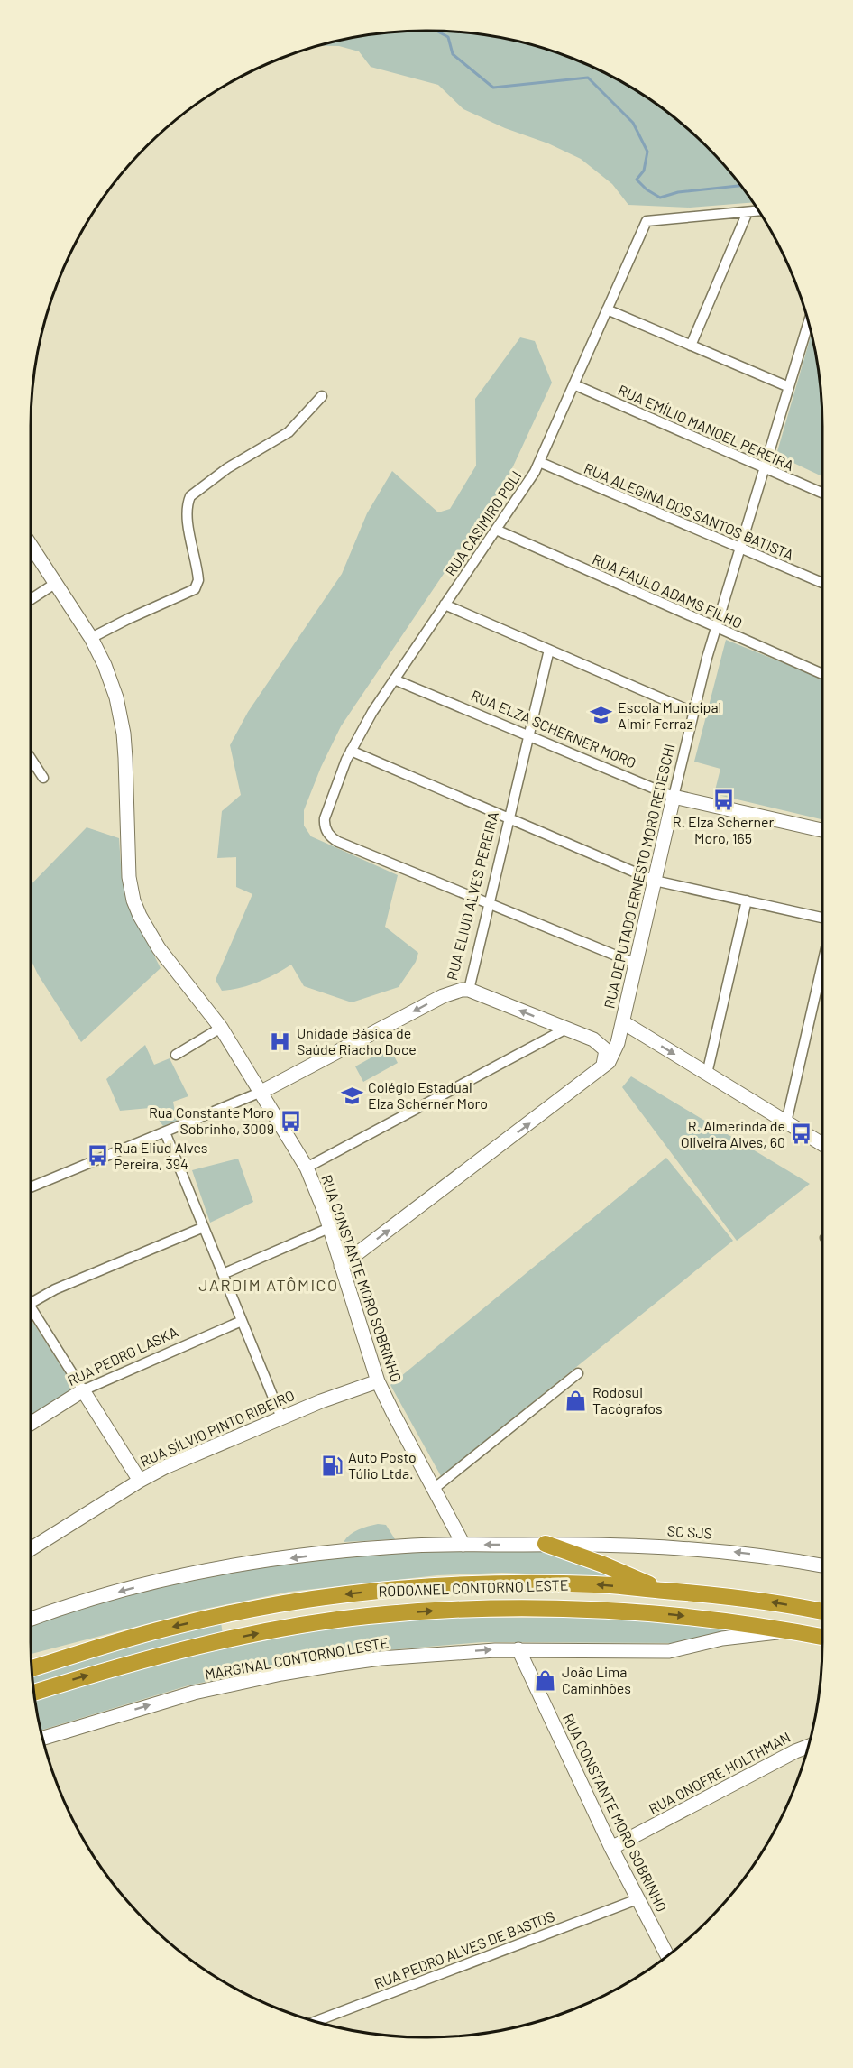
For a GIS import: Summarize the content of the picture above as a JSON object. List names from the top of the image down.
{
  "streets": {
    "highway": ["RODOANEL CONTORNO LESTE"],
    "street": [
      "RUA EMÍLIO MANOEL PEREIRA",
      "RUA ALEGINA DOS SANTOS BATISTA",
      "RUA CASIMIRO POLI",
      "RUA PAULO ADAMS FILHO",
      "RUA ELZA SCHERNER MORO",
      "RUA DEPUTADO ERNESTO MORO REDESCHI",
      "RUA ELIUD ALVES PEREIRA",
      "RUA CONSTANTE MORO SOBRINHO",
      "RUA PEDRO LASKA",
      "RUA SÍLVIO PINTO RIBEIRO",
      "SC SJS",
      "MARGINAL CONTORNO LESTE",
      "RUA ONOFRE HOLTHMAN",
      "RUA PEDRO ALVES DE BASTOS"
    ]
  },
  "crossings": [
    ["RUA EMÍLIO MANOEL PEREIRA", "RUA CASIMIRO POLI"],
    ["RUA EMÍLIO MANOEL PEREIRA", "RUA DEPUTADO ERNESTO MORO REDESCHI"],
    ["RUA ALEGINA DOS SANTOS BATISTA", "RUA CASIMIRO POLI"],
    ["RUA ALEGINA DOS SANTOS BATISTA", "RUA DEPUTADO ERNESTO MORO REDESCHI"],
    ["RUA CASIMIRO POLI", "RUA PAULO ADAMS FILHO"],
    ["RUA CASIMIRO POLI", "RUA ELZA SCHERNER MORO"],
    ["RUA CASIMIRO POLI", "RUA ELIUD ALVES PEREIRA"],
    ["RUA PAULO ADAMS FILHO", "RUA DEPUTADO ERNESTO MORO REDESCHI"],
    ["RUA ELZA SCHERNER MORO", "RUA DEPUTADO ERNESTO MORO REDESCHI"],
    ["RUA ELZA SCHERNER MORO", "RUA ELIUD ALVES PEREIRA"],
    ["RUA DEPUTADO ERNESTO MORO REDESCHI", "RUA CONSTANTE MORO SOBRINHO"],
    ["RUA ELIUD ALVES PEREIRA", "RUA CONSTANTE MORO SOBRINHO"],
    ["RUA CONSTANTE MORO SOBRINHO", "RUA SÍLVIO PINTO RIBEIRO"],
    ["RUA CONSTANTE MORO SOBRINHO", "MARGINAL CONTORNO LESTE"],
    ["RUA CONSTANTE MORO SOBRINHO", "RUA ONOFRE HOLTHMAN"],
    ["RUA CONSTANTE MORO SOBRINHO", "RUA PEDRO ALVES DE BASTOS"],
    ["RODOANEL CONTORNO LESTE", "MARGINAL CONTORNO LESTE"]
  ],
  "one_way": ["SC SJS"],
  "districts": ["JARDIM ATÔMICO"],
  "places": {
    "school or university": ["Escola Municipal Almir Ferraz", "Colégio Estadual Elza Scherner Moro"],
    "bus stop": [
      "R. Elza Scherner Moro, 165",
      "Rua Constante Moro Sobrinho, 3009",
      "R. Almerinda de Oliveira Alves, 60",
      "Rua Eliud Alves Pereira, 394"
    ],
    "hospital": ["Unidade Básica de Saúde Riacho Doce"],
    "shop": ["Rodosul Tacógrafos", "João Lima Caminhões"],
    "fuel station": ["Auto Posto Túlio Ltda."]
  }
}
